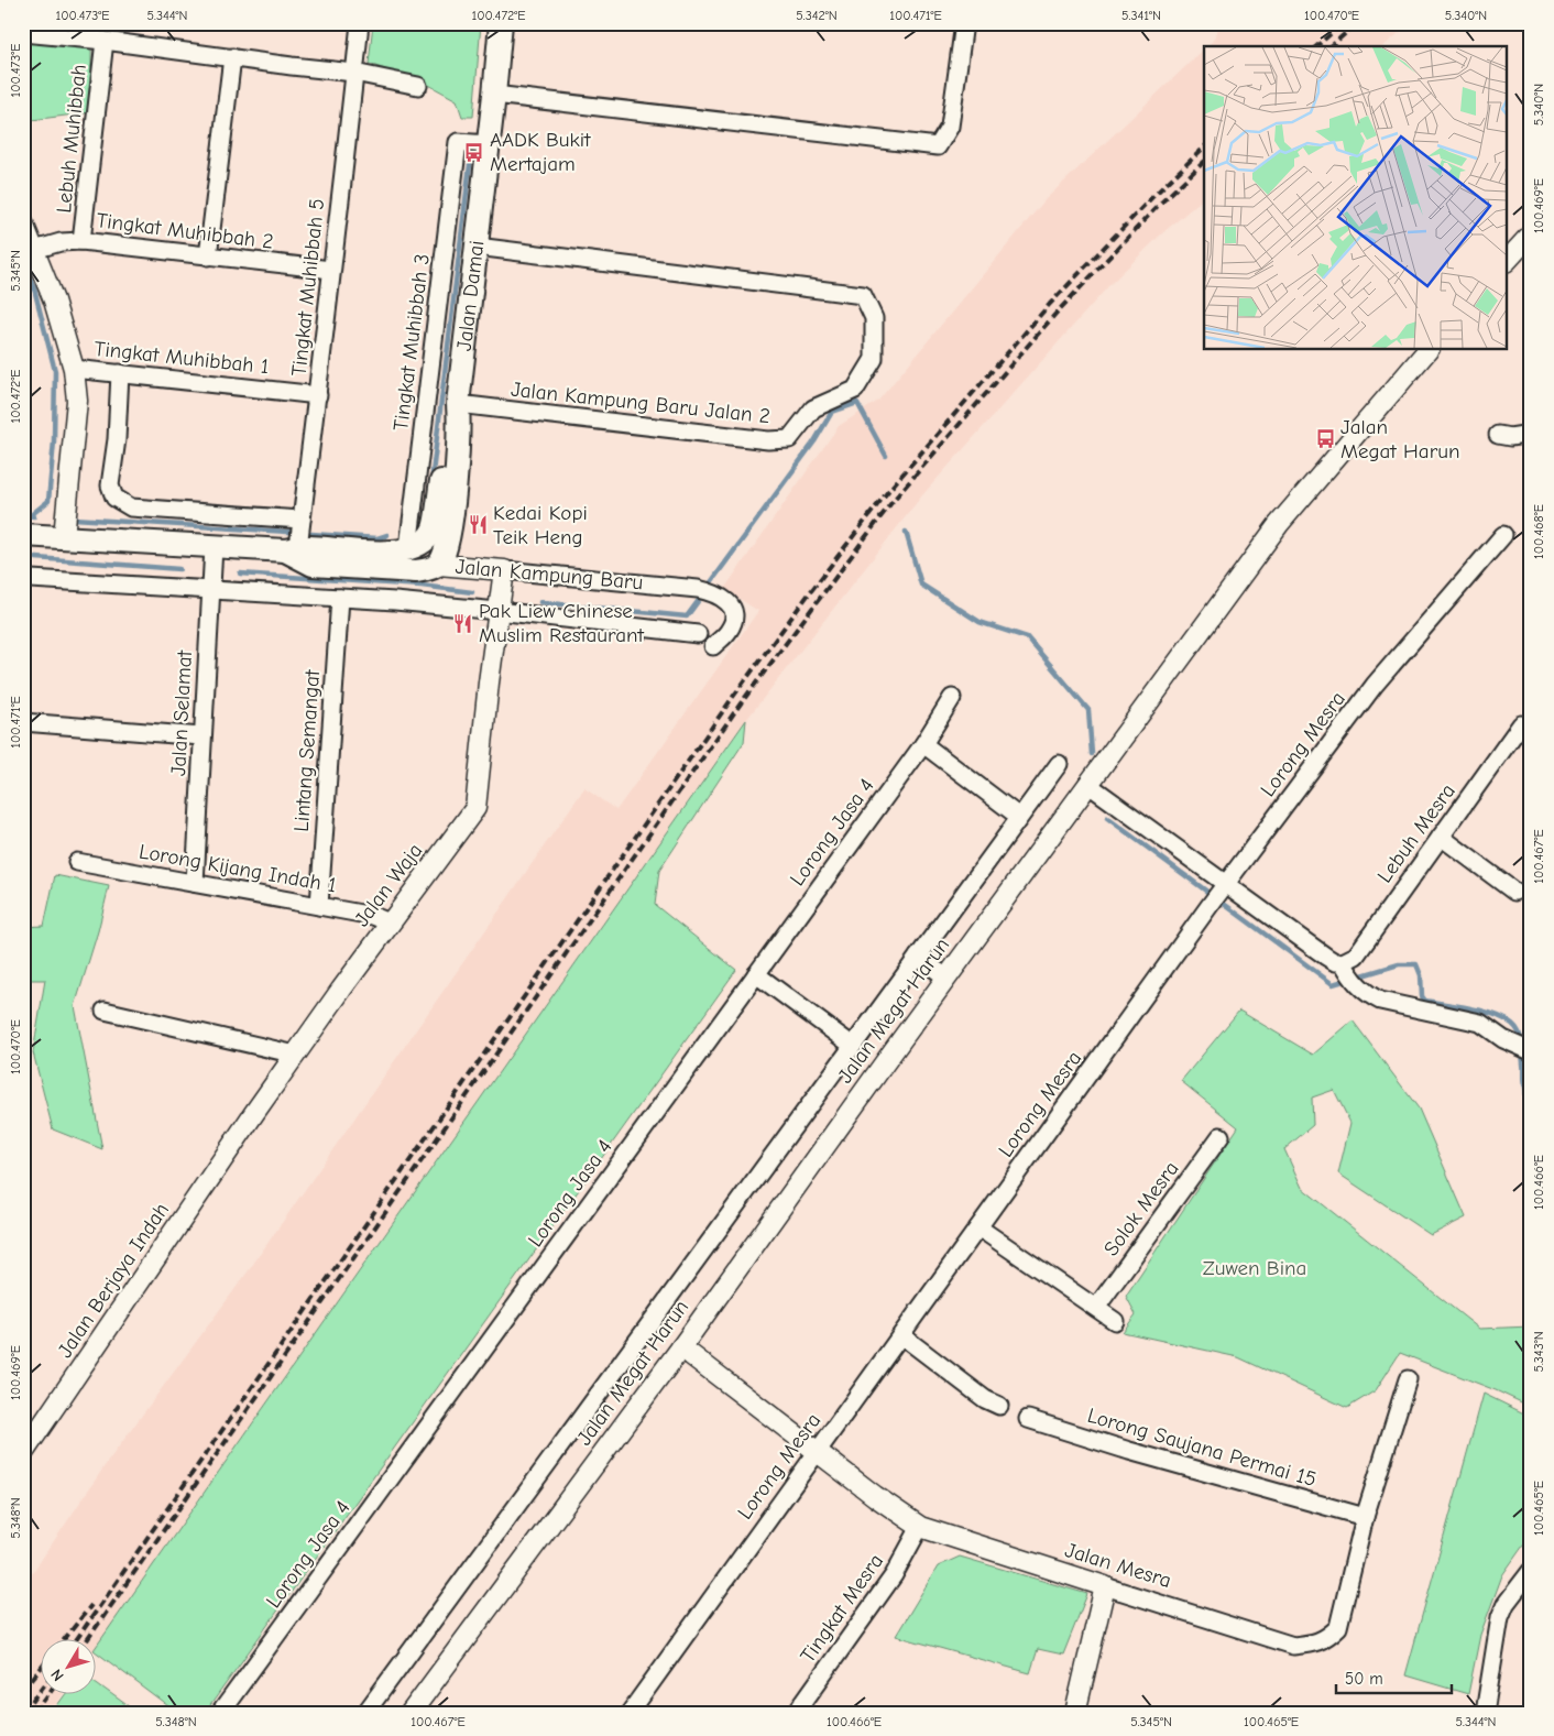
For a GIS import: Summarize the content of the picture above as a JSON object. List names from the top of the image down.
{
  "streets": {
    "main road": ["Jalan Damai", "Jalan Kampung Baru"],
    "street": [
      "Lebuh Muhibbah",
      "Tingkat Muhibbah 2",
      "Tingkat Muhibbah 5",
      "Tingkat Muhibbah 3",
      "Tingkat Muhibbah 1",
      "Jalan Kampung Baru Jalan 2",
      "Jalan Selamat",
      "Lorong Mesra",
      "Lintang Semangat",
      "Lorong Jasa 4",
      "Lebuh Mesra",
      "Lorong Kijang Indah 1",
      "Jalan Waja",
      "Jalan Megat Harun",
      "Solok Mesra",
      "Jalan Berjaya Indah",
      "Lorong Saujana Permai 15",
      "Jalan Mesra",
      "Tingkat Mesra"
    ]
  },
  "crossings": [
    ["Lebuh Muhibbah", "Tingkat Muhibbah 2"],
    ["Tingkat Muhibbah 2", "Tingkat Muhibbah 5"],
    ["Tingkat Muhibbah 5", "Tingkat Muhibbah 1"],
    ["Tingkat Muhibbah 5", "Jalan Kampung Baru"],
    ["Jalan Damai", "Tingkat Muhibbah 3"],
    ["Jalan Damai", "Jalan Kampung Baru Jalan 2"],
    ["Jalan Damai", "Jalan Kampung Baru"],
    ["Tingkat Muhibbah 3", "Jalan Kampung Baru"],
    ["Jalan Kampung Baru Jalan 2", "Jalan Kampung Baru"],
    ["Jalan Kampung Baru", "Jalan Selamat"],
    ["Jalan Kampung Baru", "Jalan Waja"],
    ["Jalan Selamat", "Lorong Kijang Indah 1"],
    ["Lorong Mesra", "Jalan Mesra"],
    ["Lintang Semangat", "Lorong Kijang Indah 1"],
    ["Lorong Kijang Indah 1", "Jalan Waja"],
    ["Jalan Waja", "Jalan Berjaya Indah"],
    ["Jalan Megat Harun", "Jalan Mesra"],
    ["Lorong Saujana Permai 15", "Jalan Mesra"],
    ["Jalan Mesra", "Tingkat Mesra"]
  ],
  "parks": ["Zuwen Bina"],
  "places": {
    "bus stop": ["AADK Bukit Mertajam", "Jalan Megat Harun"],
    "restaurant": ["Kedai Kopi Teik Heng", "Pak Liew Chinese Muslim Restaurant"]
  },
  "scale_bar": "50 m",
  "north": "bottom left",
  "coordinates": [
    "100.473°E",
    "5.344°N",
    "100.472°E",
    "5.342°N",
    "100.471°E",
    "5.341°N",
    "100.470°E",
    "5.340°N",
    "100.469°E",
    "5.345°N",
    "100.468°E",
    "100.467°E",
    "100.466°E",
    "5.343°N",
    "100.465°E",
    "5.348°N"
  ]
}
